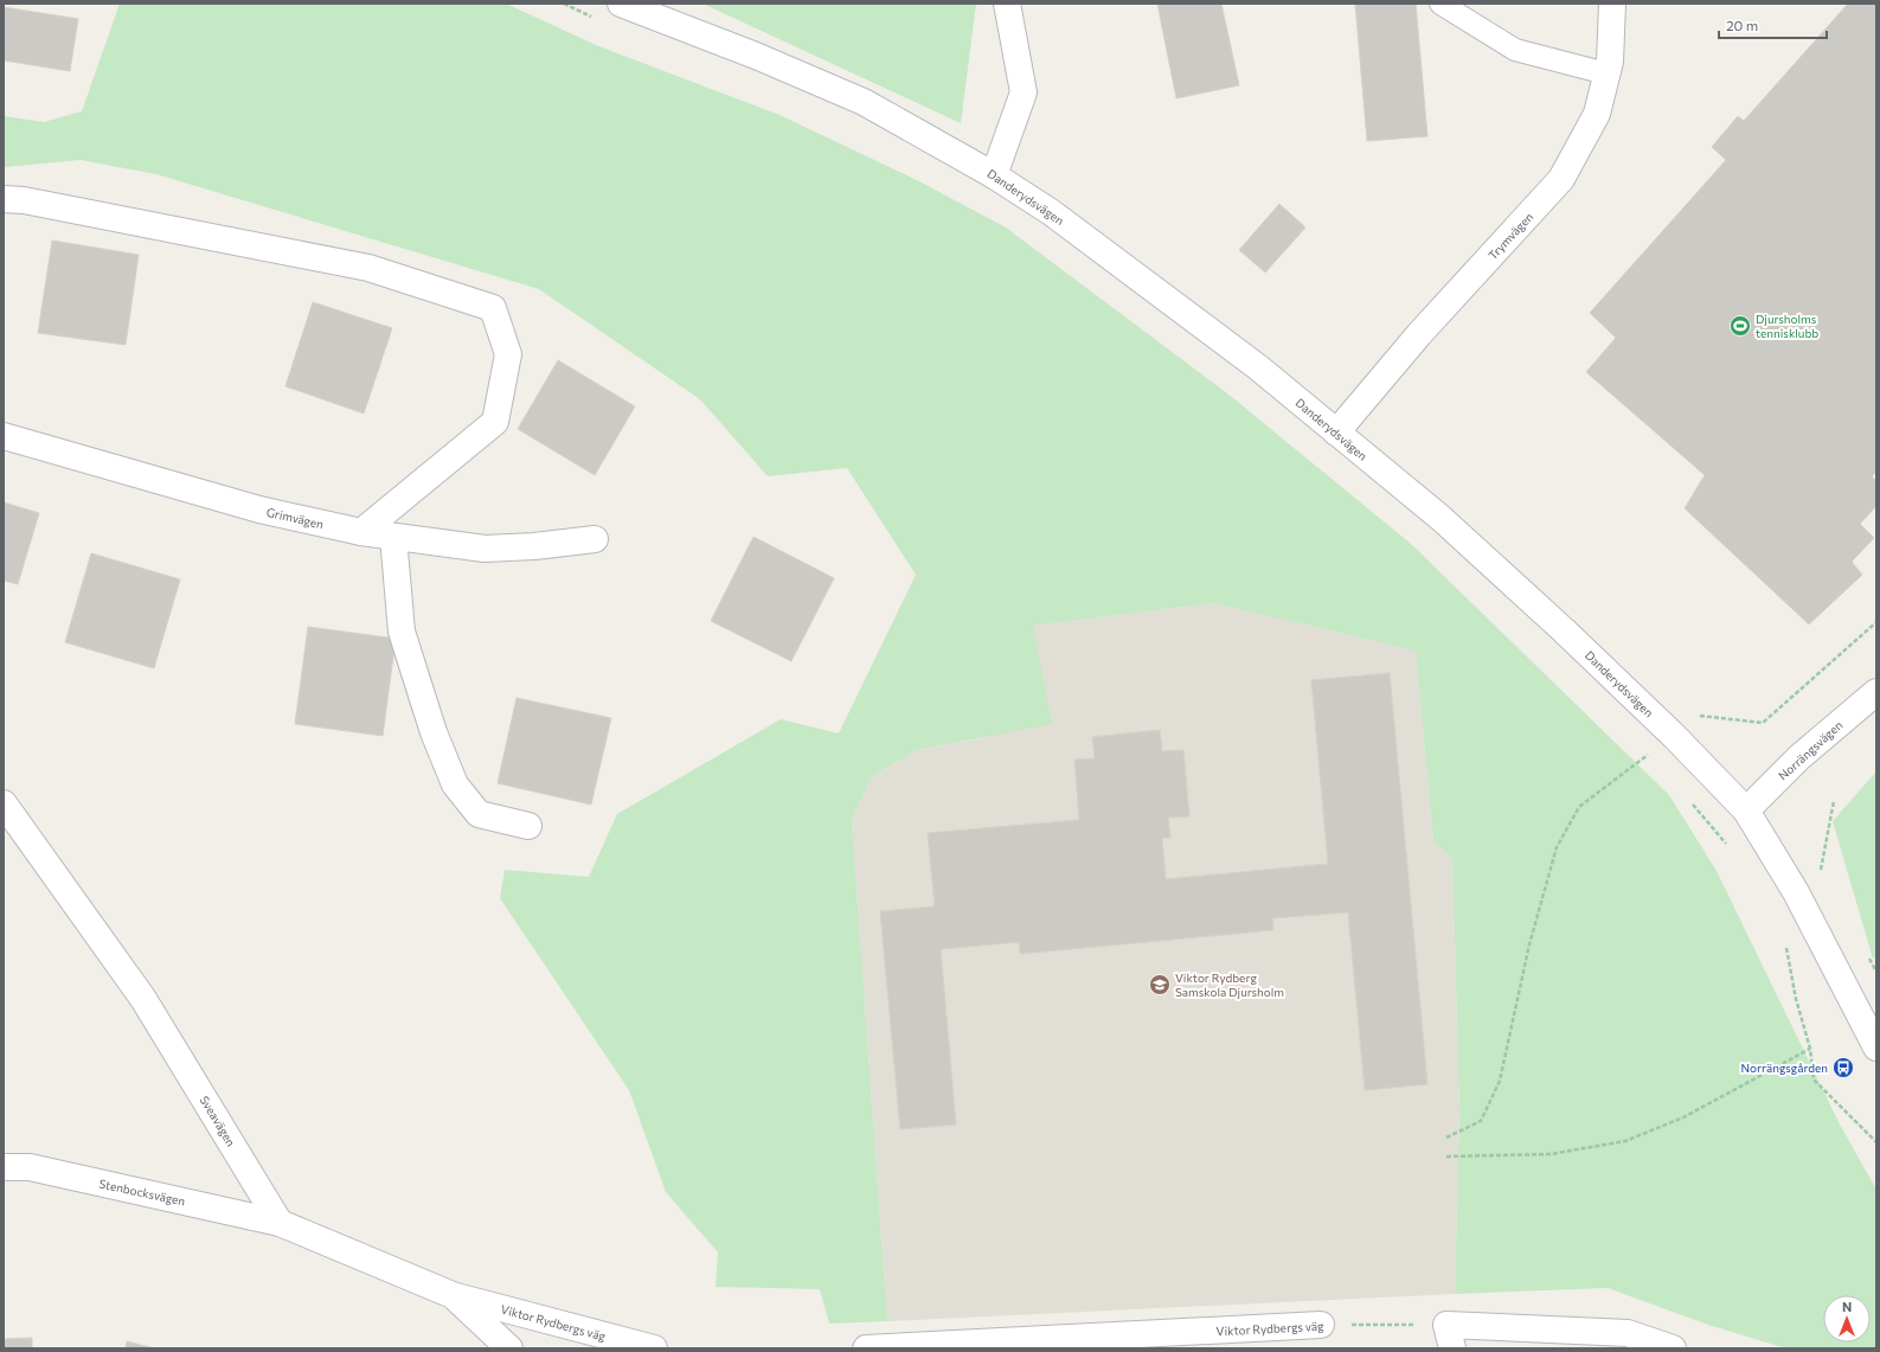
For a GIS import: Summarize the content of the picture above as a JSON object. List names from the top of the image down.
{
  "streets": {
    "street": [
      "Danderydsvägen",
      "Trymvägen",
      "Grimvägen",
      "Norrängsvägen",
      "Sveavägen",
      "Stenbocksvägen",
      "Viktor Rydbergs väg"
    ]
  },
  "crossings": [
    ["Danderydsvägen", "Trymvägen"],
    ["Danderydsvägen", "Norrängsvägen"],
    ["Sveavägen", "Stenbocksvägen"]
  ],
  "places": {
    "sports": ["Djursholms tennisklubb"],
    "school or university": ["Viktor Rydberg Samskola Djursholm"],
    "bus stop": ["Norrängsgården"]
  },
  "scale_bar": "20 m",
  "north": "top"
}
